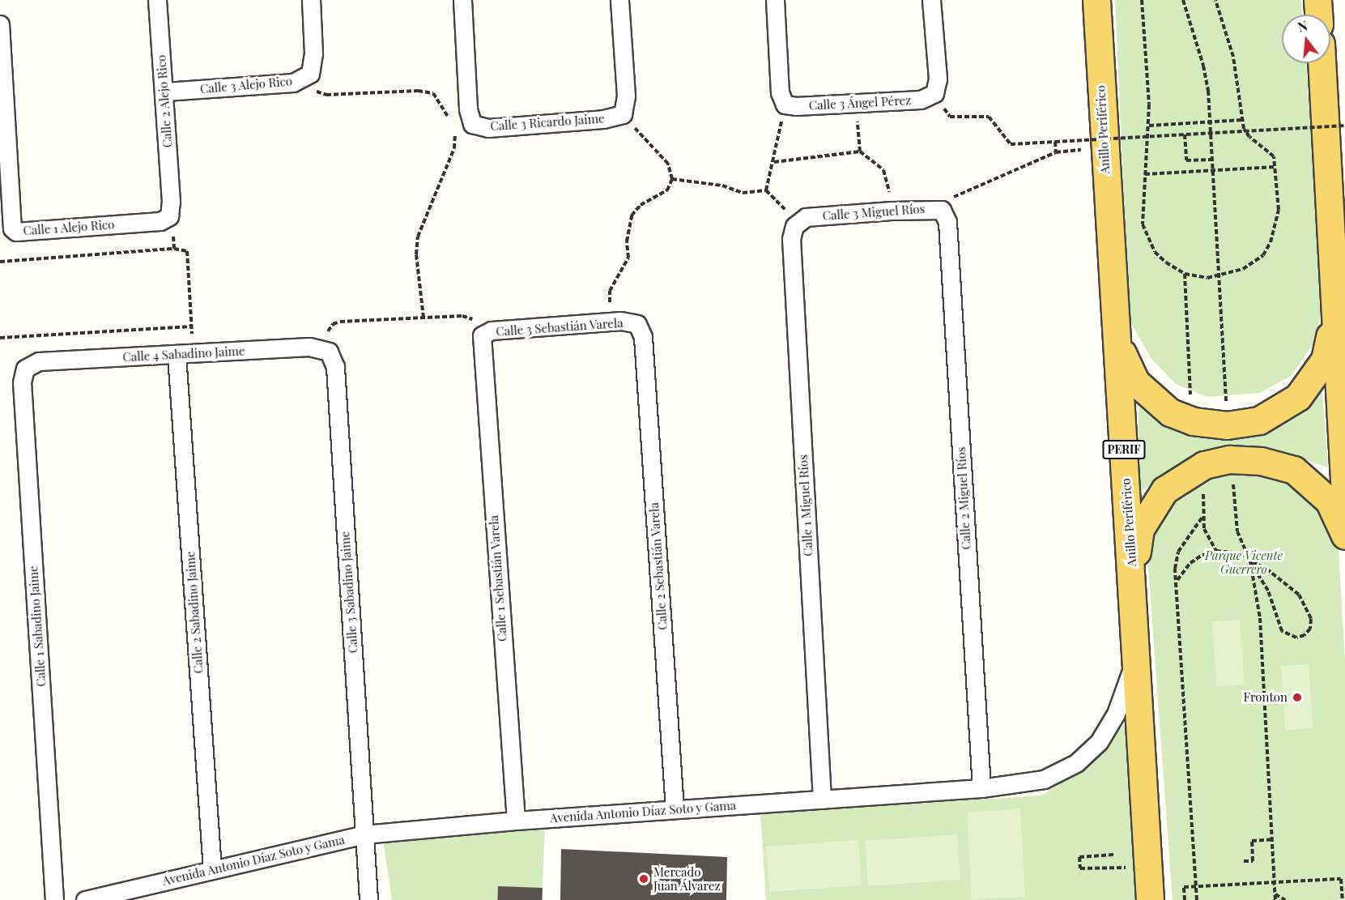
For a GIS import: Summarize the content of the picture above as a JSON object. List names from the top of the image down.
{
  "streets": {
    "main road": ["Anillo Periférico", "PERIF"],
    "street": [
      "Calle 3 Alejo Rico",
      "Calle 2 Alejo Rico",
      "Calle 3 Ángel Pérez",
      "Calle 3 Ricardo Jaime",
      "Calle 3 Miguel Ríos",
      "Calle 1 Alejo Rico",
      "Calle 3 Sebastián Varela",
      "Calle 4 Sabadino Jaime",
      "Calle 2 Miguel Ríos",
      "Calle 1 Miguel Ríos",
      "Calle 2 Sebastián Varela",
      "Calle 1 Sebastián Varela",
      "Calle 3 Sabadino Jaime",
      "Calle 2 Sabadino Jaime",
      "Calle 1 Sabadino Jaime",
      "Avenida Antonio Díaz Soto y Gama"
    ]
  },
  "crossings": [
    ["Calle 3 Alejo Rico", "Calle 2 Alejo Rico"],
    ["Calle 2 Alejo Rico", "Calle 1 Alejo Rico"],
    ["Anillo Periférico", "Avenida Antonio Díaz Soto y Gama"],
    ["Calle 3 Miguel Ríos", "Calle 2 Miguel Ríos"],
    ["Calle 3 Miguel Ríos", "Calle 1 Miguel Ríos"],
    ["Calle 3 Sebastián Varela", "Calle 2 Sebastián Varela"],
    ["Calle 3 Sebastián Varela", "Calle 1 Sebastián Varela"],
    ["Calle 4 Sabadino Jaime", "Calle 3 Sabadino Jaime"],
    ["Calle 4 Sabadino Jaime", "Calle 2 Sabadino Jaime"],
    ["Calle 4 Sabadino Jaime", "Calle 1 Sabadino Jaime"],
    ["Calle 2 Miguel Ríos", "Avenida Antonio Díaz Soto y Gama"],
    ["Calle 1 Miguel Ríos", "Avenida Antonio Díaz Soto y Gama"],
    ["Calle 2 Sebastián Varela", "Avenida Antonio Díaz Soto y Gama"],
    ["Calle 1 Sebastián Varela", "Avenida Antonio Díaz Soto y Gama"],
    ["Calle 3 Sabadino Jaime", "Avenida Antonio Díaz Soto y Gama"],
    ["Calle 2 Sabadino Jaime", "Avenida Antonio Díaz Soto y Gama"]
  ],
  "parks": ["Parque Vicente Guerrero"],
  "places": ["Fronton", "Mercado Juan Álvarez"],
  "north": "top"
}
